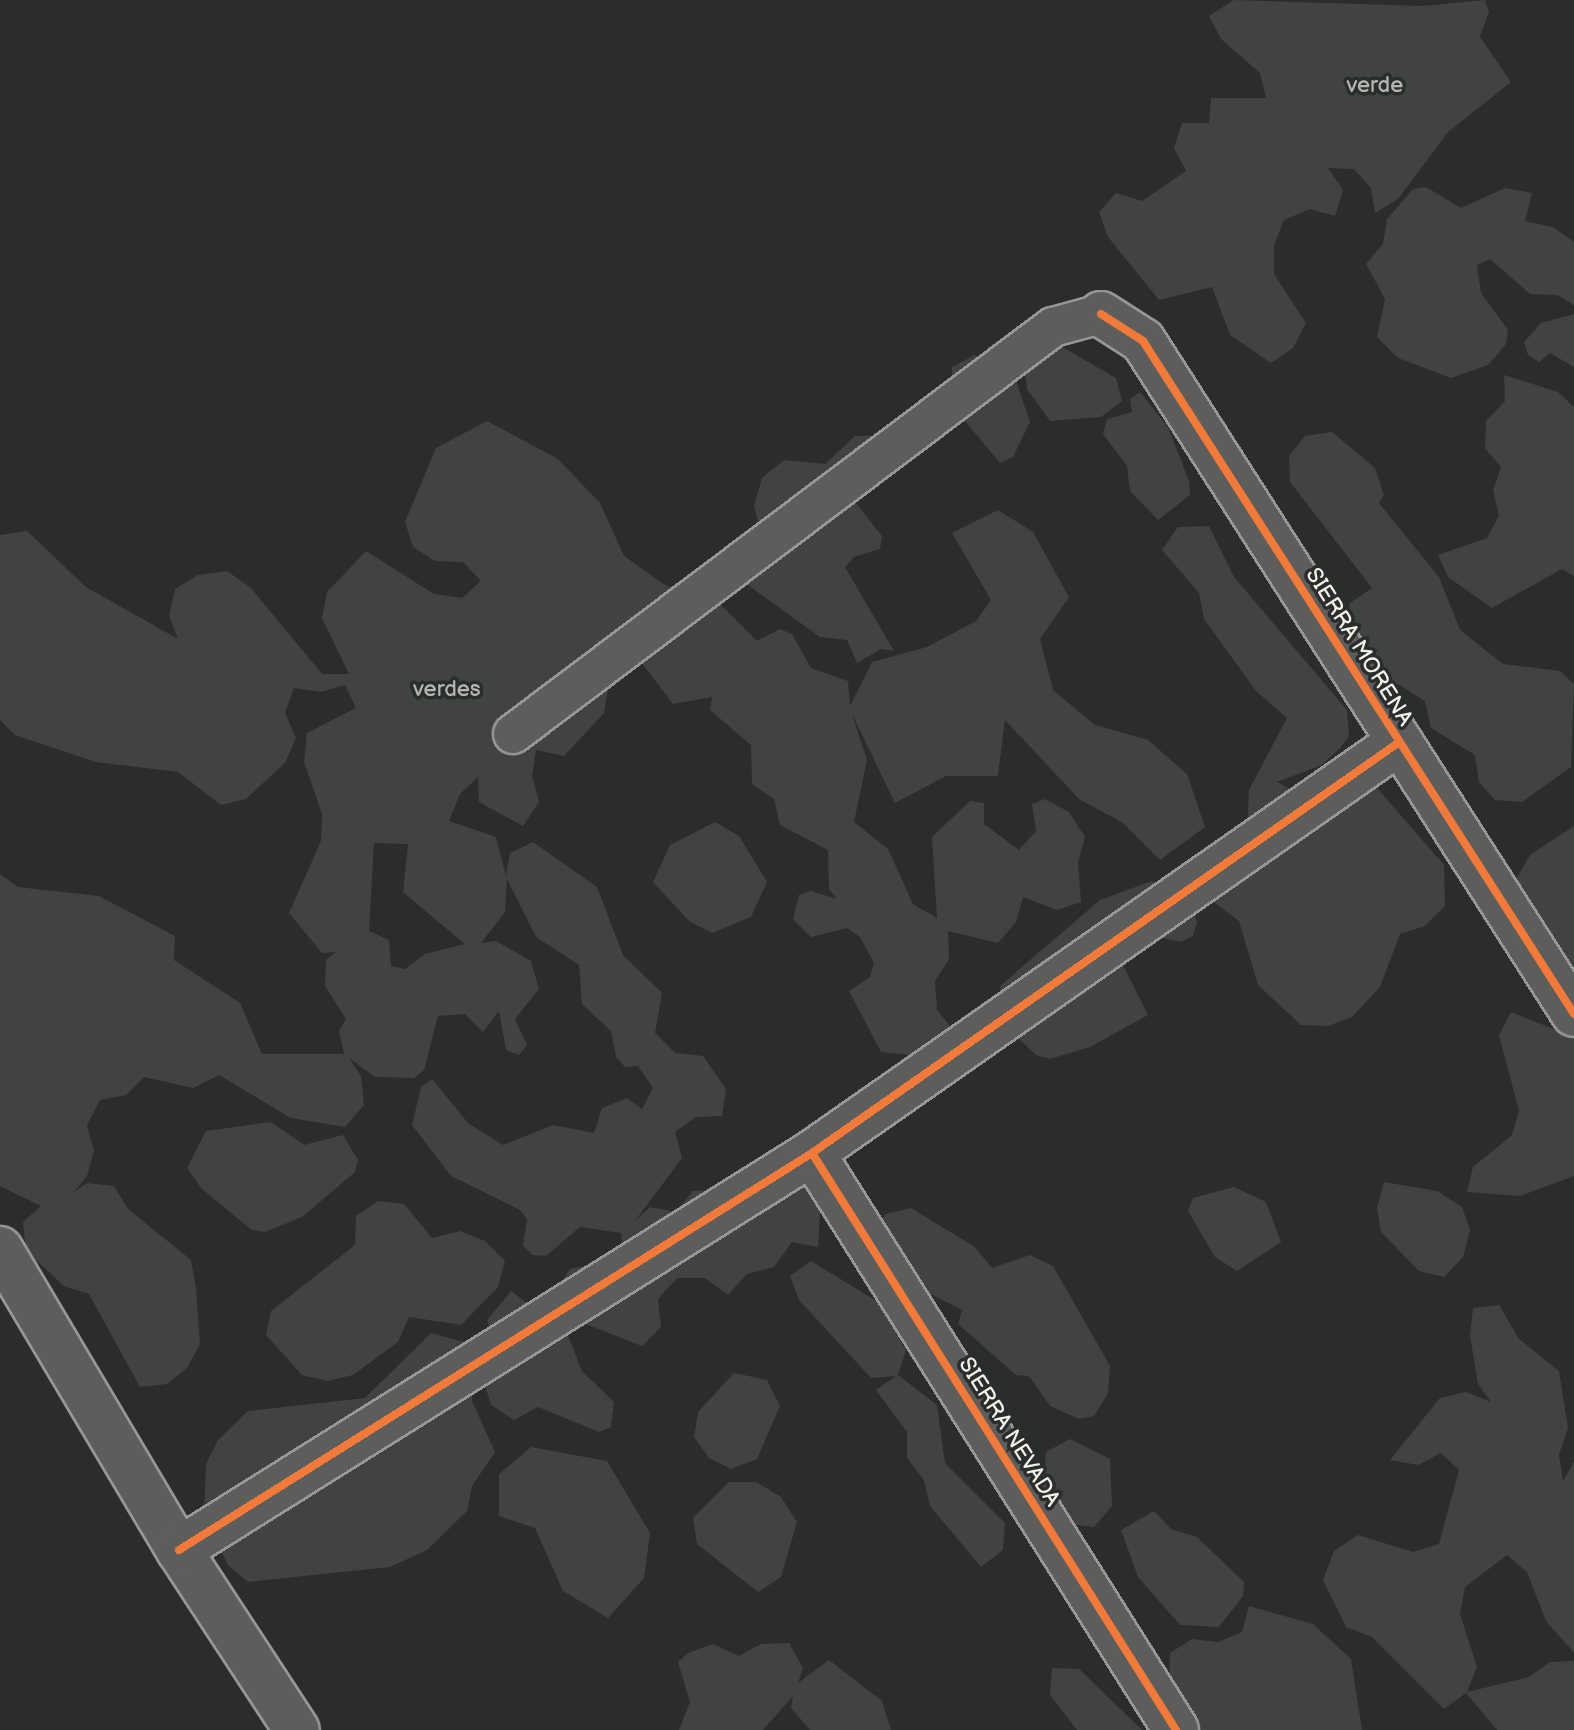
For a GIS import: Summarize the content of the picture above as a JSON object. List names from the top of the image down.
{
  "streets": {
    "street": ["SIERRA MORENA", "SIERRA NEVADA"]
  },
  "parks": ["verde", "verdes"]
}
